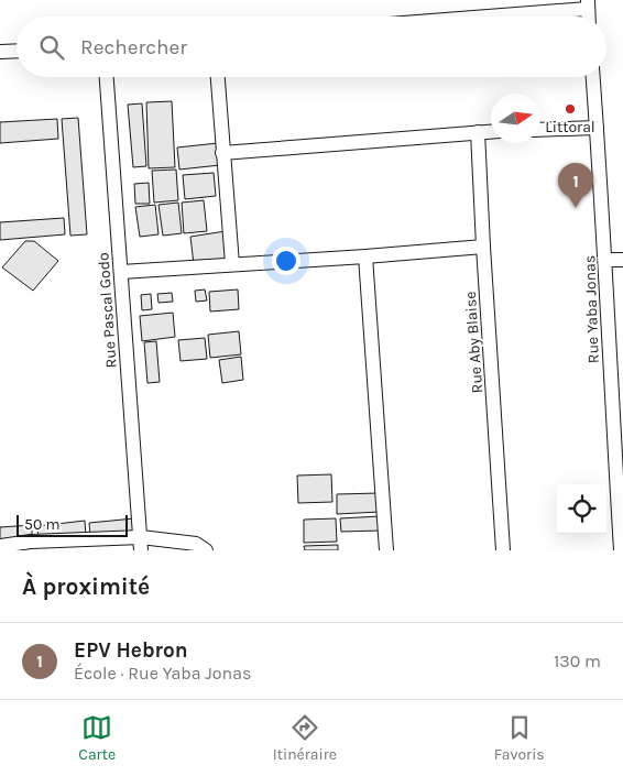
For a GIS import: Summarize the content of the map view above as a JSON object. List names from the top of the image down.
{
  "streets": {
    "street": ["Rue Yaba Jonas", "Rue Pascal Godo", "Rue Aby Blaise"]
  },
  "places": ["Littoral"],
  "scale_bar": "50 m",
  "north": "right",
  "page": {
    "search": "Rechercher",
    "pins": "1",
    "scale": "50 m",
    "heading": "À proximité",
    "list": [
      {
        "mark": "1",
        "name": "EPV Hebron",
        "note": "École · Rue Yaba Jonas",
        "value": "130 m"
      }
    ],
    "nav": ["Carte", "Itinéraire", "Favoris"]
  }
}
